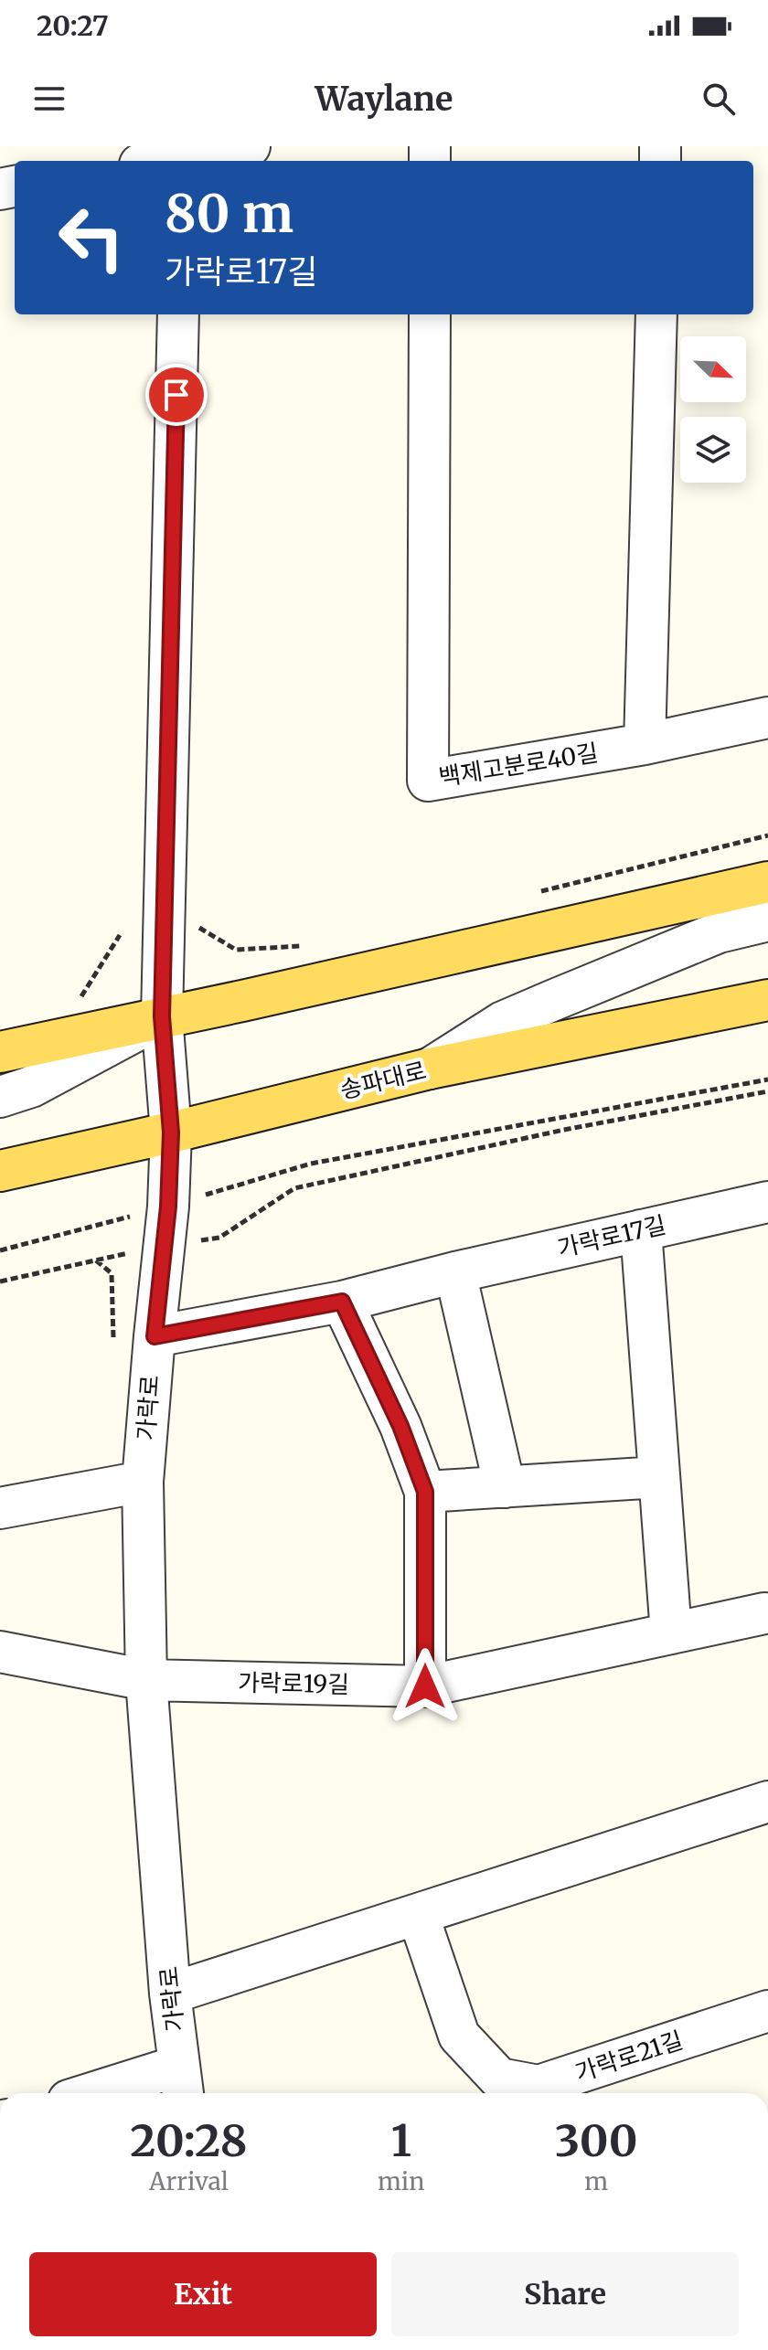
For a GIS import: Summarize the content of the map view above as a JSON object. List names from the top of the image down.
{
  "streets": {
    "main road": ["송파대로"],
    "street": [
      "백제고분로40길",
      "가락로17길",
      "가락로",
      "가락로19길",
      "가락로21길"
    ]
  },
  "crossings": [
    ["송파대로", "가락로"],
    ["가락로17길", "가락로"],
    ["가락로", "가락로19길"]
  ],
  "north": "bottom right",
  "page": {
    "status": "20:27",
    "header": "Waylane",
    "turn": ["80 m", "가락로17길"],
    "eta": [
      "20:28",
      "Arrival",
      "1",
      "min",
      "300",
      "m"
    ],
    "buttons": ["Exit", "Share"]
  }
}
